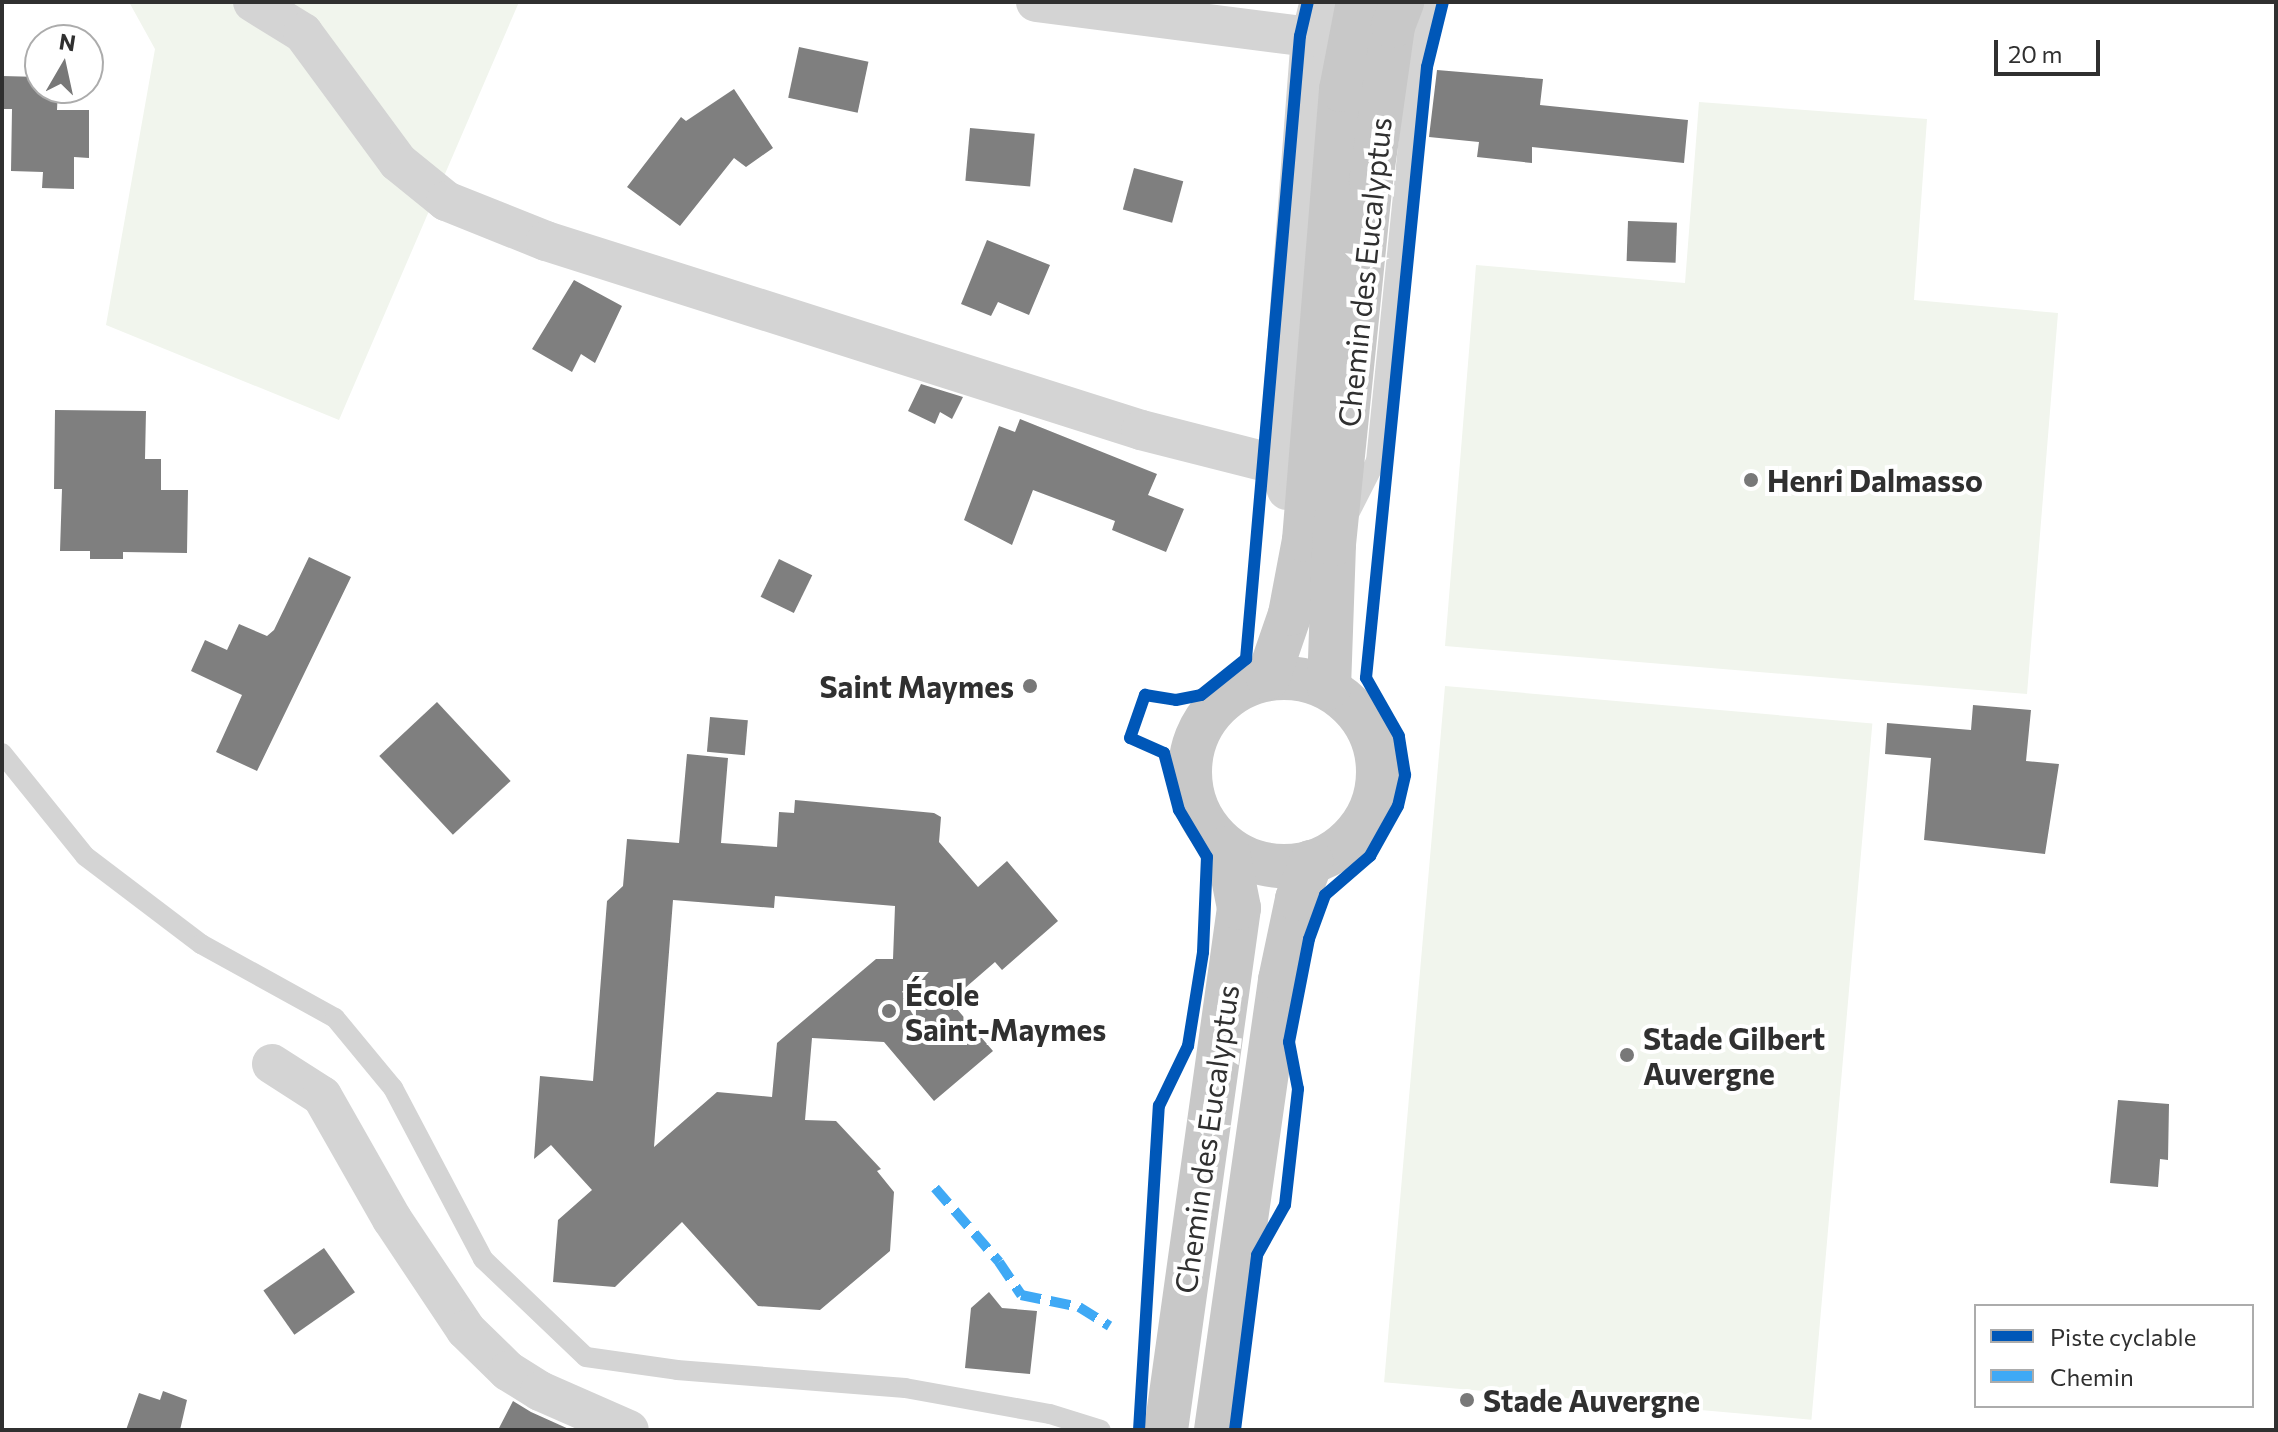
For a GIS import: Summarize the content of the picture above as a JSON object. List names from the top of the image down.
{
  "streets": {
    "main road": ["Chemin des Eucalyptus"]
  },
  "places": [
    "Henri Dalmasso",
    "Saint Maymes",
    "École Saint-Maymes",
    "Stade Gilbert Auvergne",
    "Stade Auvergne"
  ],
  "legend": ["Piste cyclable", "Chemin"],
  "scale_bar": "20 m",
  "north": "top"
}
